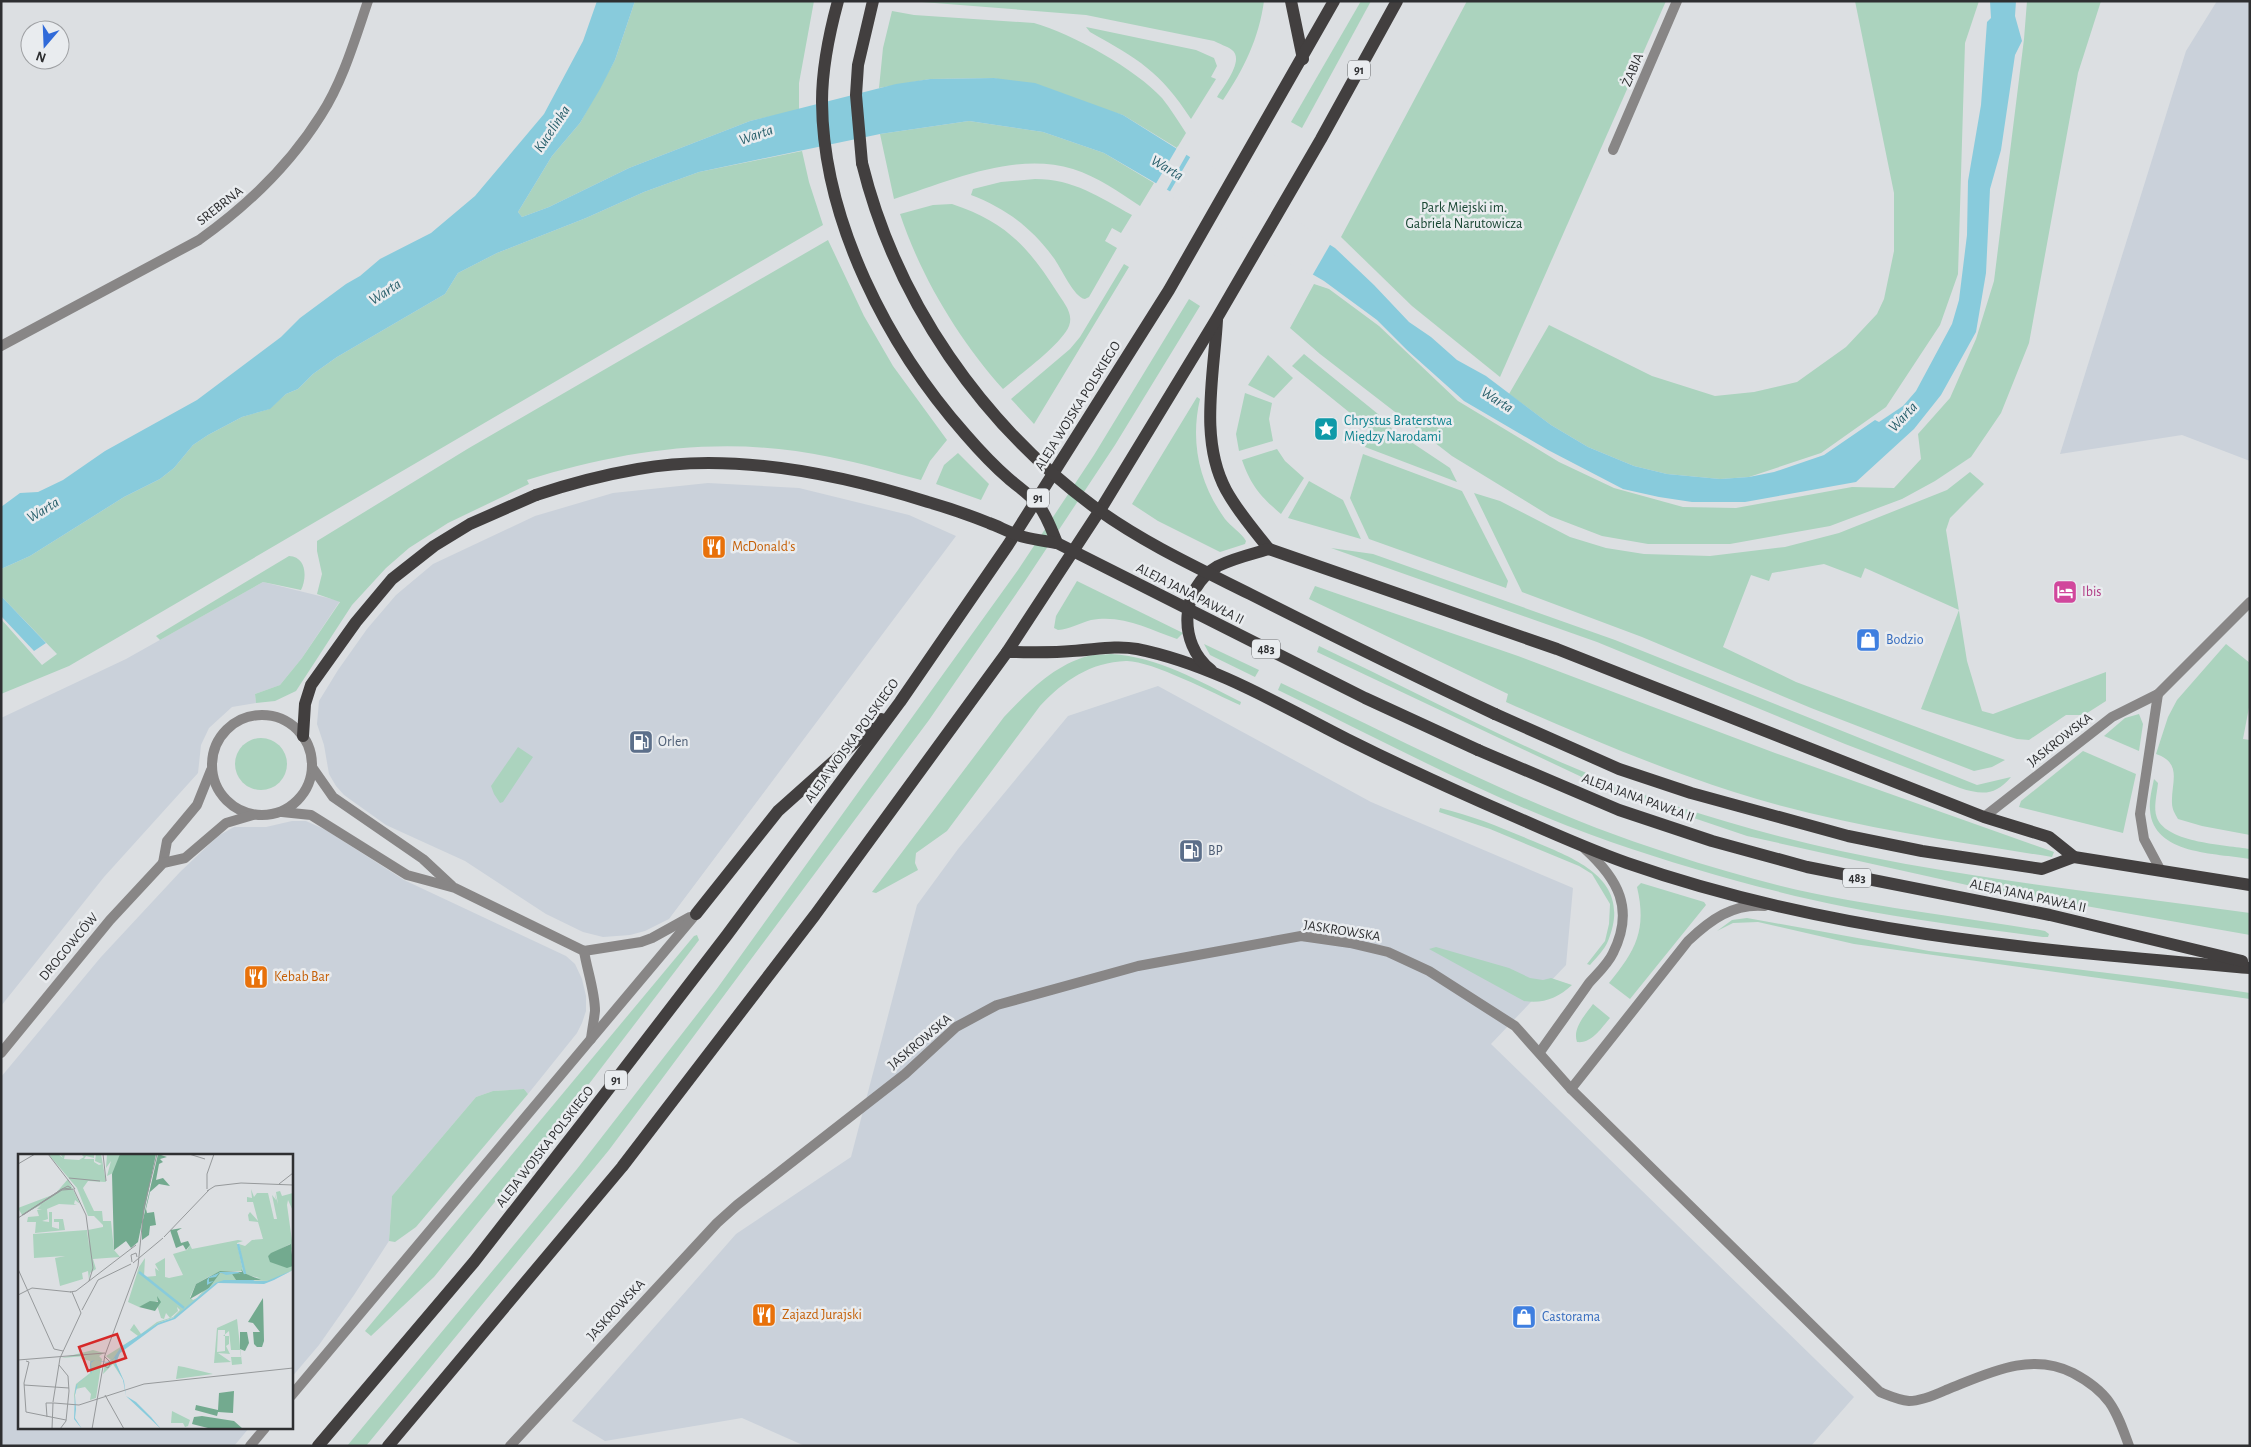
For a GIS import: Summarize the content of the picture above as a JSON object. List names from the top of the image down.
{
  "streets": {
    "main road": [
      "91",
      "ALEJA WOJSKA POLSKIEGO",
      "ALEJA JANA PAWŁA II",
      "483"
    ],
    "street": [
      "ŻABIA",
      "SREBRNA",
      "JASKROWSKA",
      "DROGOWCÓW"
    ]
  },
  "crossings": [
    ["ALEJA JANA PAWŁA II", "DROGOWCÓW"]
  ],
  "water": ["Kucelinka", "Warta"],
  "parks": ["Park Miejski im. Gabriela Narutowicza"],
  "places": {
    "place": ["Chrystus Braterstwa Między Narodami"],
    "restaurant": ["McDonald's", "Kebab Bar", "Zajazd Jurajski"],
    "hotel": ["Ibis"],
    "shop": ["Bodzio", "Castorama"],
    "fuel station": ["Orlen", "BP"]
  },
  "north": "bottom"
}
